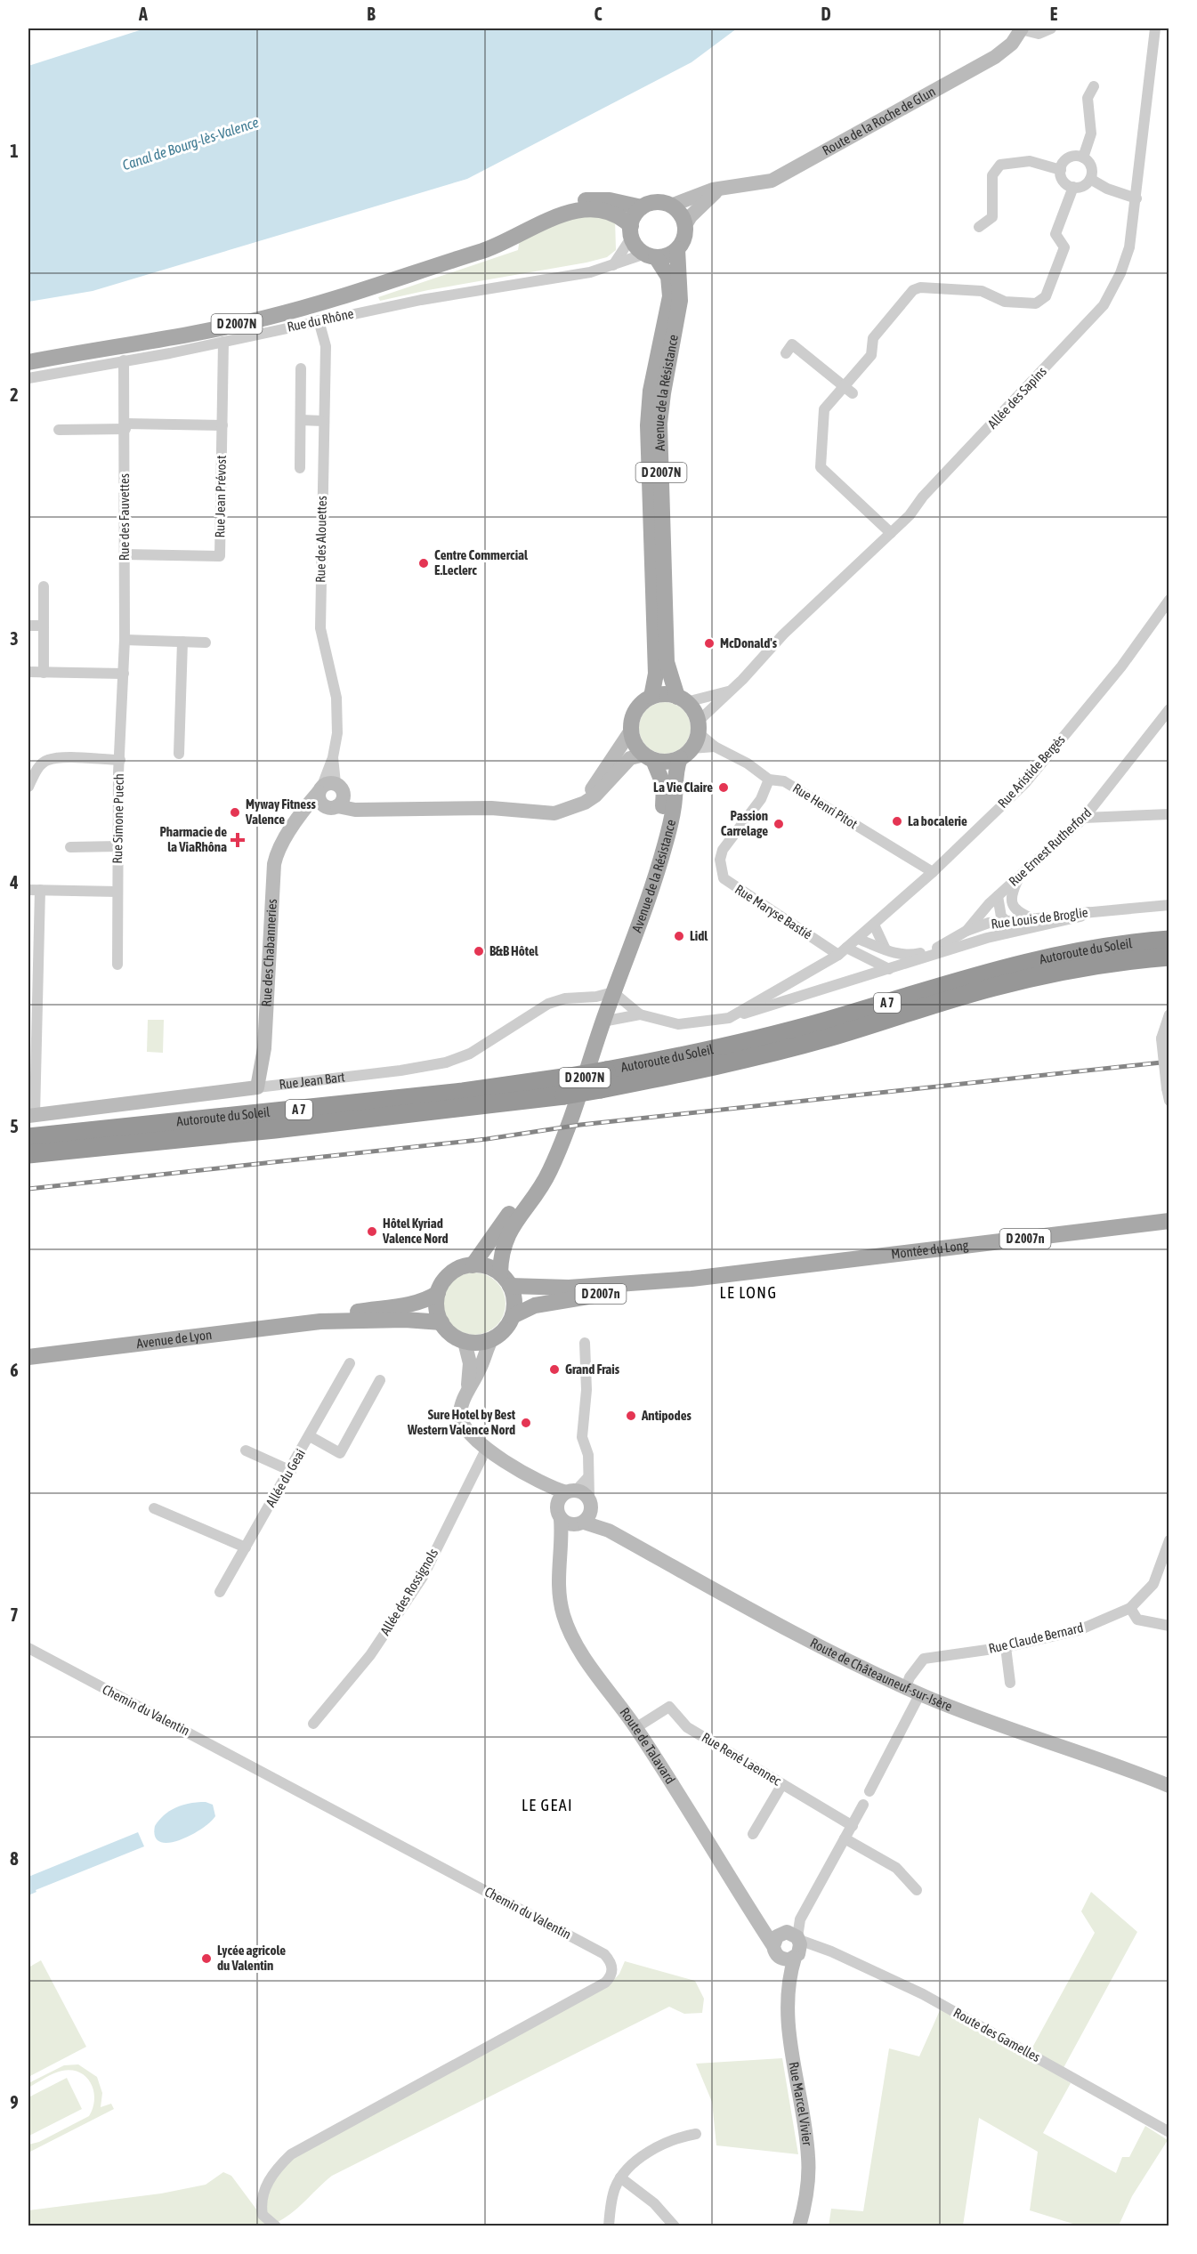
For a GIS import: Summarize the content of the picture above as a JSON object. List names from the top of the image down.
{
  "streets": {
    "highway": ["Autoroute du Soleil", "A 7"],
    "main road": [
      "D 2007N",
      "Avenue de la Résistance",
      "D 2007n",
      "Montée du Long",
      "Avenue de Lyon"
    ],
    "street": [
      "Route de la Roche de Glun",
      "Rue du Rhône",
      "Allée des Sapins",
      "Rue Jean Prévost",
      "Rue des Fauvettes",
      "Rue des Alouettes",
      "Rue Aristide Bergès",
      "Rue Henri Pitot",
      "Rue Simone Puech",
      "Rue Ernest Rutherford",
      "Rue Maryse Bastié",
      "Rue Louis de Broglie",
      "Rue des Chabanneries",
      "Rue Jean Bart",
      "Allée du Geai",
      "Allée des Rossignols",
      "Rue Claude Bernard",
      "Route de Châteauneuf-sur-Isère",
      "Chemin du Valentin",
      "Route de Talavard",
      "Rue René Laennec",
      "Route des Gamelles",
      "Rue Marcel Vivier"
    ]
  },
  "crossings": [
    ["Route de la Roche de Glun", "Rue du Rhône"],
    ["Route de la Roche de Glun", "D 2007N"],
    ["Route de la Roche de Glun", "Avenue de la Résistance"],
    ["Rue du Rhône", "D 2007N"],
    ["Rue du Rhône", "Avenue de la Résistance"],
    ["Rue du Rhône", "Rue Jean Prévost"],
    ["Rue du Rhône", "Rue des Fauvettes"],
    ["Rue du Rhône", "Rue des Alouettes"],
    ["D 2007N", "Avenue de la Résistance"],
    ["Avenue de la Résistance", "Allée des Sapins"],
    ["Avenue de la Résistance", "Rue Henri Pitot"],
    ["Avenue de la Résistance", "Rue Jean Bart"],
    ["Avenue de la Résistance", "Montée du Long"],
    ["Avenue de la Résistance", "Avenue de Lyon"],
    ["Avenue de la Résistance", "Route de Châteauneuf-sur-Isère"],
    ["Allée des Sapins", "Rue Henri Pitot"],
    ["Rue Jean Prévost", "Rue des Fauvettes"],
    ["Rue des Fauvettes", "Rue Simone Puech"],
    ["Rue des Alouettes", "Rue des Chabanneries"],
    ["Rue Aristide Bergès", "Rue Henri Pitot"],
    ["Rue Henri Pitot", "Rue Maryse Bastié"],
    ["Rue Ernest Rutherford", "Rue Louis de Broglie"],
    ["Rue des Chabanneries", "Rue Jean Bart"],
    ["Montée du Long", "Avenue de Lyon"],
    ["Montée du Long", "Route de Châteauneuf-sur-Isère"],
    ["Avenue de Lyon", "Route de Châteauneuf-sur-Isère"],
    ["Allée des Rossignols", "Route de Châteauneuf-sur-Isère"],
    ["Rue Claude Bernard", "Route de Châteauneuf-sur-Isère"],
    ["Route de Châteauneuf-sur-Isère", "Route de Talavard"],
    ["Route de Talavard", "Rue René Laennec"],
    ["Route de Talavard", "Route des Gamelles"],
    ["Route de Talavard", "Rue Marcel Vivier"],
    ["Route des Gamelles", "Rue Marcel Vivier"]
  ],
  "districts": ["LE LONG", "LE GEAI"],
  "water": ["Canal de Bourg-lès-Valence"],
  "places": {
    "other": [
      "Centre Commercial E.Leclerc",
      "McDonald's",
      "La Vie Claire",
      "Myway Fitness Valence",
      "La bocalerie",
      "Passion Carrelage",
      "Lidl",
      "B&B Hôtel",
      "Hôtel Kyriad Valence Nord",
      "Grand Frais",
      "Antipodes",
      "Sure Hotel by Best Western Valence Nord",
      "Lycée agricole du Valentin"
    ],
    "health": ["Pharmacie de la ViaRhôna"]
  },
  "grid": {
    "columns": [
      "A",
      "B",
      "C",
      "D",
      "E"
    ],
    "rows": [
      "1",
      "2",
      "3",
      "4",
      "5",
      "6",
      "7",
      "8",
      "9"
    ]
  }
}
